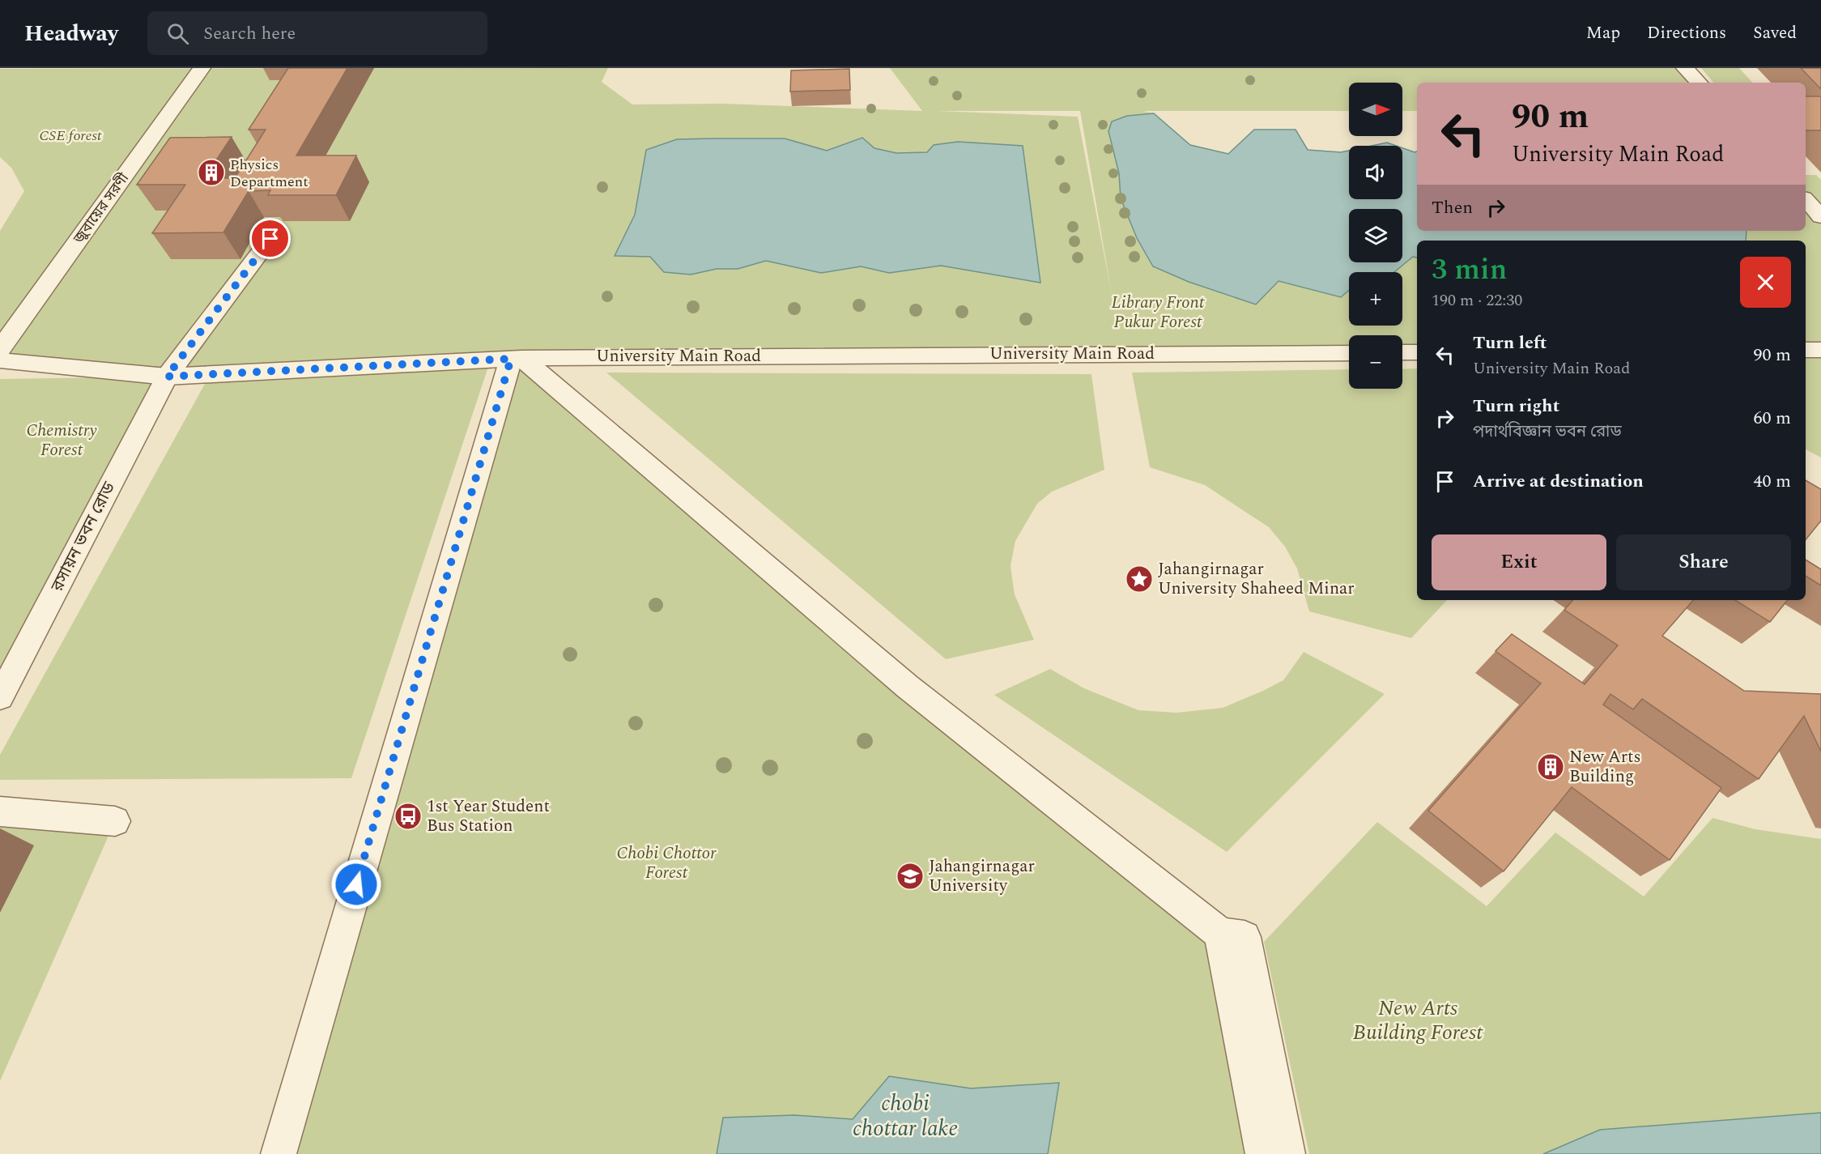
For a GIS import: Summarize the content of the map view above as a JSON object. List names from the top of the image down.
{
  "streets": {
    "street": ["জুবায়ের সরণী", "University Main Road", "রসায়ন ভবন রোড"]
  },
  "crossings": [
    ["University Main Road", "রসায়ন ভবন রোড"]
  ],
  "water": ["chobi chottar lake"],
  "parks": [
    "CSE forest",
    "Library Front Pukur Forest",
    "Chemistry Forest",
    "Chobi Chottor Forest",
    "New Arts Building Forest"
  ],
  "places": {
    "building": ["Physics Department", "New Arts Building"],
    "place": ["Jahangirnagar University Shaheed Minar"],
    "bus stop": ["1st Year Student Bus Station"],
    "school or university": ["Jahangirnagar University"]
  },
  "north": "right",
  "page": {
    "header": "Headway",
    "search": "Search here",
    "nav": ["Map", "Directions", "Saved"],
    "map_buttons": ["+", "−"],
    "turn": ["90 m", "University Main Road"],
    "then": "Then",
    "heading": ["3 min", "190 m · 22:30"],
    "list": [
      {
        "name": "Turn left",
        "note": "University Main Road",
        "value": "90 m"
      },
      {
        "name": "Turn right",
        "note": "পদার্থবিজ্ঞান ভবন রোড",
        "value": "60 m"
      },
      {
        "name": "Arrive at destination",
        "value": "40 m"
      }
    ],
    "buttons": ["Exit", "Share"]
  }
}
